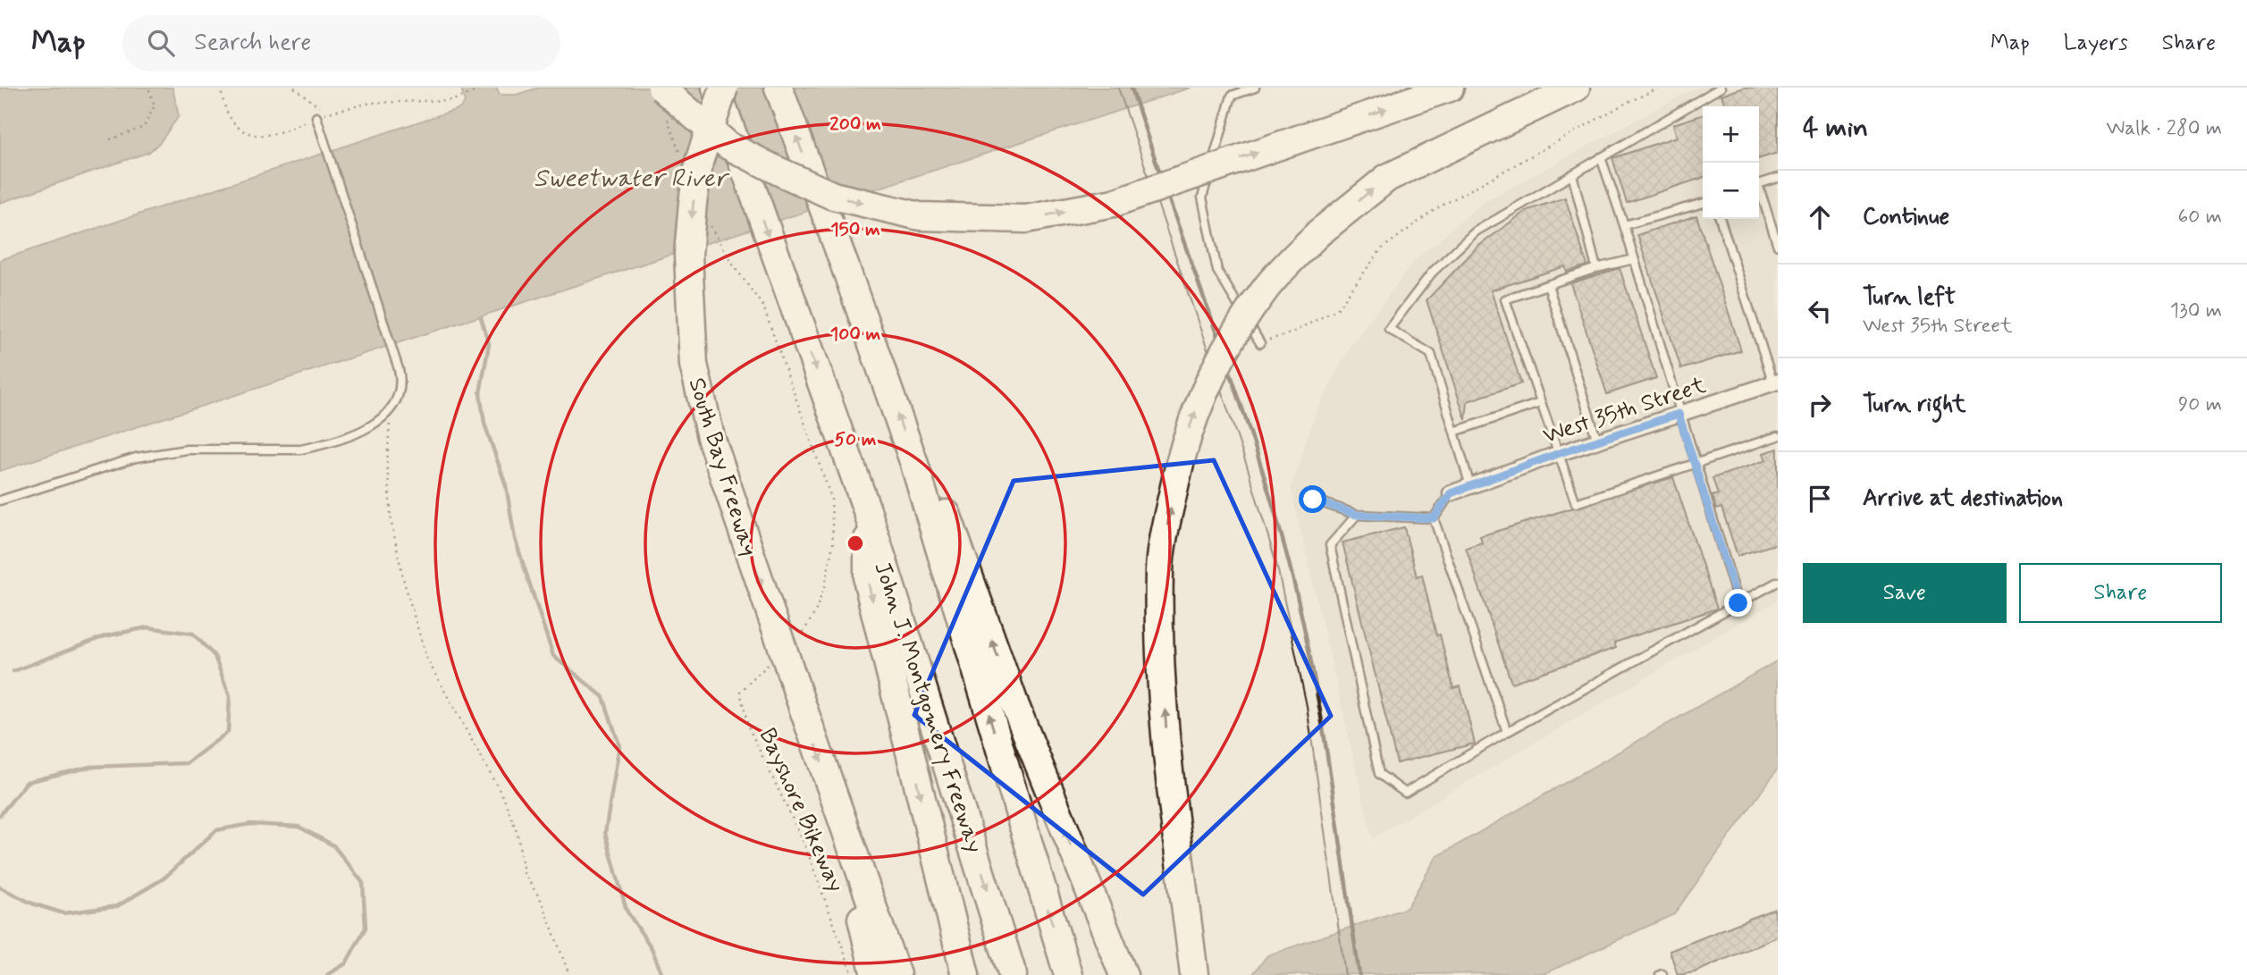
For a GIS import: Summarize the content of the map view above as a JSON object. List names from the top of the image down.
{
  "streets": {
    "highway": ["South Bay Freeway", "John J. Montgomery Freeway"],
    "street": ["West 35th Street"],
    "path": ["Bayshore Bikeway"]
  },
  "water": ["Sweetwater River"],
  "page": {
    "header": "Map",
    "search": "Search here",
    "nav": ["Map", "Layers", "Share"],
    "heading": ["4 min", "Walk · 280 m"],
    "map_buttons": ["+", "−"],
    "list": [
      ["Continue", "60 m"],
      ["Turn left", "West 35th Street", "130 m"],
      ["Turn right", "90 m"],
      "Arrive at destination"
    ],
    "buttons": ["Save", "Share"]
  },
  "rings": [
    "200 m",
    "150 m",
    "100 m",
    "50 m"
  ]
}
